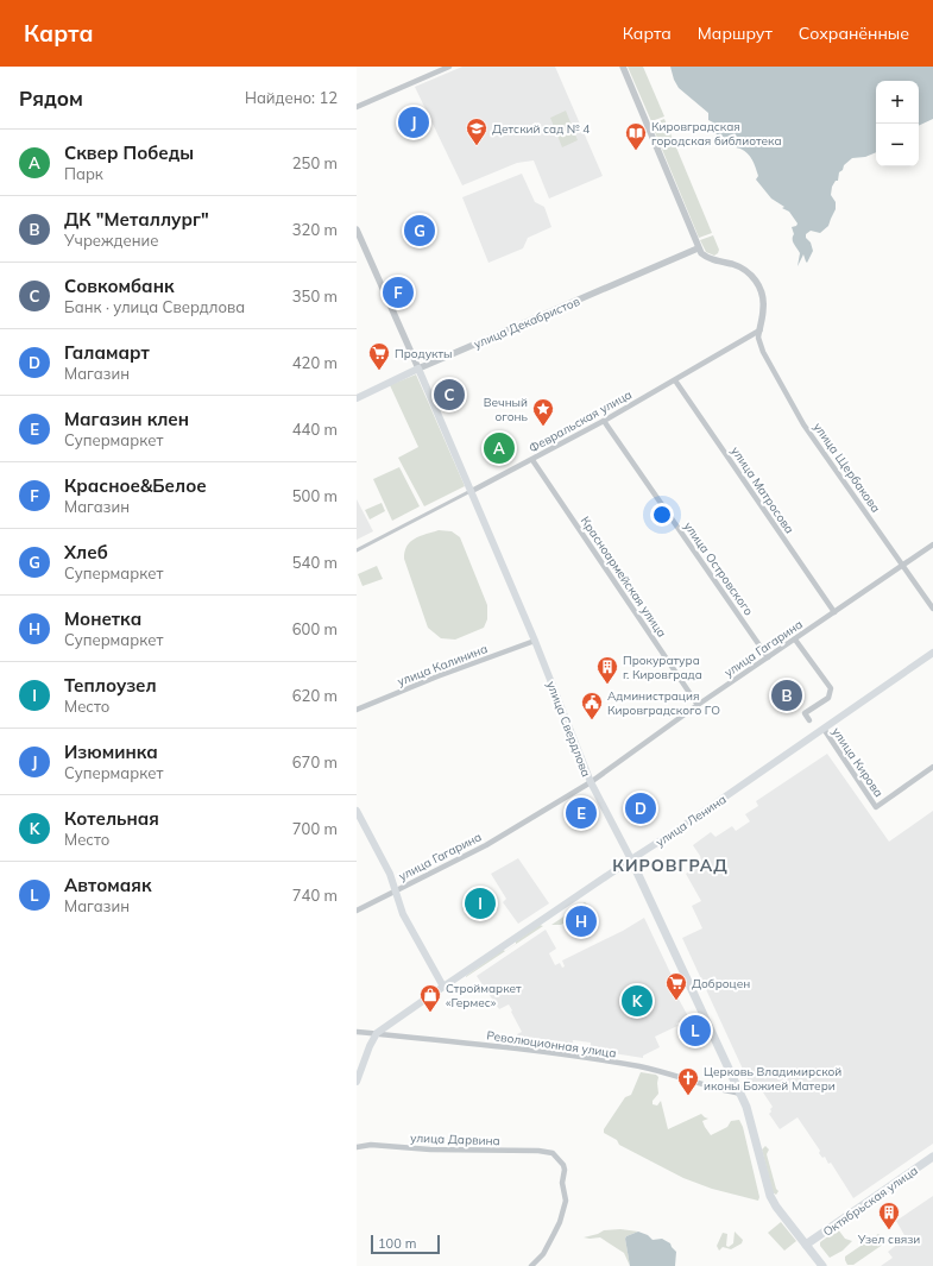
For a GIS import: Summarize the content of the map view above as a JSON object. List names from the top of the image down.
{
  "streets": {
    "main road": [
      "улица Декабристов",
      "улица Свердлова",
      "улица Ленина",
      "Октябрьская улица"
    ],
    "street": [
      "Февральская улица",
      "улица Щербакова",
      "улица Матросова",
      "улица Островского",
      "Красноармейская улица",
      "улица Гагарина",
      "улица Калинина",
      "улица Кирова",
      "Революционная улица",
      "улица Дарвина"
    ]
  },
  "crossings": [
    ["улица Декабристов", "улица Свердлова"],
    ["Февральская улица", "улица Щербакова"],
    ["Февральская улица", "улица Матросова"],
    ["Февральская улица", "улица Островского"],
    ["Февральская улица", "Красноармейская улица"],
    ["Февральская улица", "улица Свердлова"],
    ["улица Щербакова", "улица Гагарина"],
    ["улица Матросова", "улица Гагарина"],
    ["улица Островского", "улица Гагарина"],
    ["Красноармейская улица", "улица Гагарина"],
    ["улица Гагарина", "улица Свердлова"],
    ["улица Калинина", "улица Свердлова"],
    ["улица Свердлова", "улица Ленина"],
    ["улица Свердлова", "Революционная улица"],
    ["улица Свердлова", "Октябрьская улица"],
    ["улица Кирова", "улица Ленина"],
    ["улица Ленина", "Революционная улица"]
  ],
  "districts": ["КИРОВГРАД"],
  "places": {
    "school or university": ["Детский сад № 4"],
    "library": ["Кировградская городская библиотека"],
    "supermarket": ["Продукты", "Доброцен"],
    "place": ["Вечный огонь"],
    "building": ["Прокуратура г. Кировграда", "Узел связи"],
    "public building": ["Администрация Кировградского ГО"],
    "shop": ["Строймаркет «Гермес»"],
    "church": ["Церковь Владимирской иконы Божией Матери"]
  },
  "scale_bar": "100 m",
  "page": {
    "header": "Карта",
    "nav": ["Карта", "Маршрут", "Сохранённые"],
    "heading": ["Рядом", "Найдено: 12"],
    "map_buttons": ["+", "−"],
    "pins": [
      "J",
      "G",
      "F",
      "C",
      "A",
      "B",
      "D",
      "E",
      "I",
      "H",
      "K",
      "L"
    ],
    "list": [
      {
        "mark": "A",
        "name": "Сквер Победы",
        "note": "Парк",
        "value": "250 m"
      },
      {
        "mark": "B",
        "name": "ДК \"Металлург\"",
        "note": "Учреждение",
        "value": "320 m"
      },
      {
        "mark": "C",
        "name": "Совкомбанк",
        "note": "Банк · улица Свердлова",
        "value": "350 m"
      },
      {
        "mark": "D",
        "name": "Галамарт",
        "note": "Магазин",
        "value": "420 m"
      },
      {
        "mark": "E",
        "name": "Магазин клен",
        "note": "Супермаркет",
        "value": "440 m"
      },
      {
        "mark": "F",
        "name": "Красное&Белое",
        "note": "Магазин",
        "value": "500 m"
      },
      {
        "mark": "G",
        "name": "Хлеб",
        "note": "Супермаркет",
        "value": "540 m"
      },
      {
        "mark": "H",
        "name": "Монетка",
        "note": "Супермаркет",
        "value": "600 m"
      },
      {
        "mark": "I",
        "name": "Теплоузел",
        "note": "Место",
        "value": "620 m"
      },
      {
        "mark": "J",
        "name": "Изюминка",
        "note": "Супермаркет",
        "value": "670 m"
      },
      {
        "mark": "K",
        "name": "Котельная",
        "note": "Место",
        "value": "700 m"
      },
      {
        "mark": "L",
        "name": "Автомаяк",
        "note": "Магазин",
        "value": "740 m"
      }
    ],
    "scale": "100 m"
  }
}
